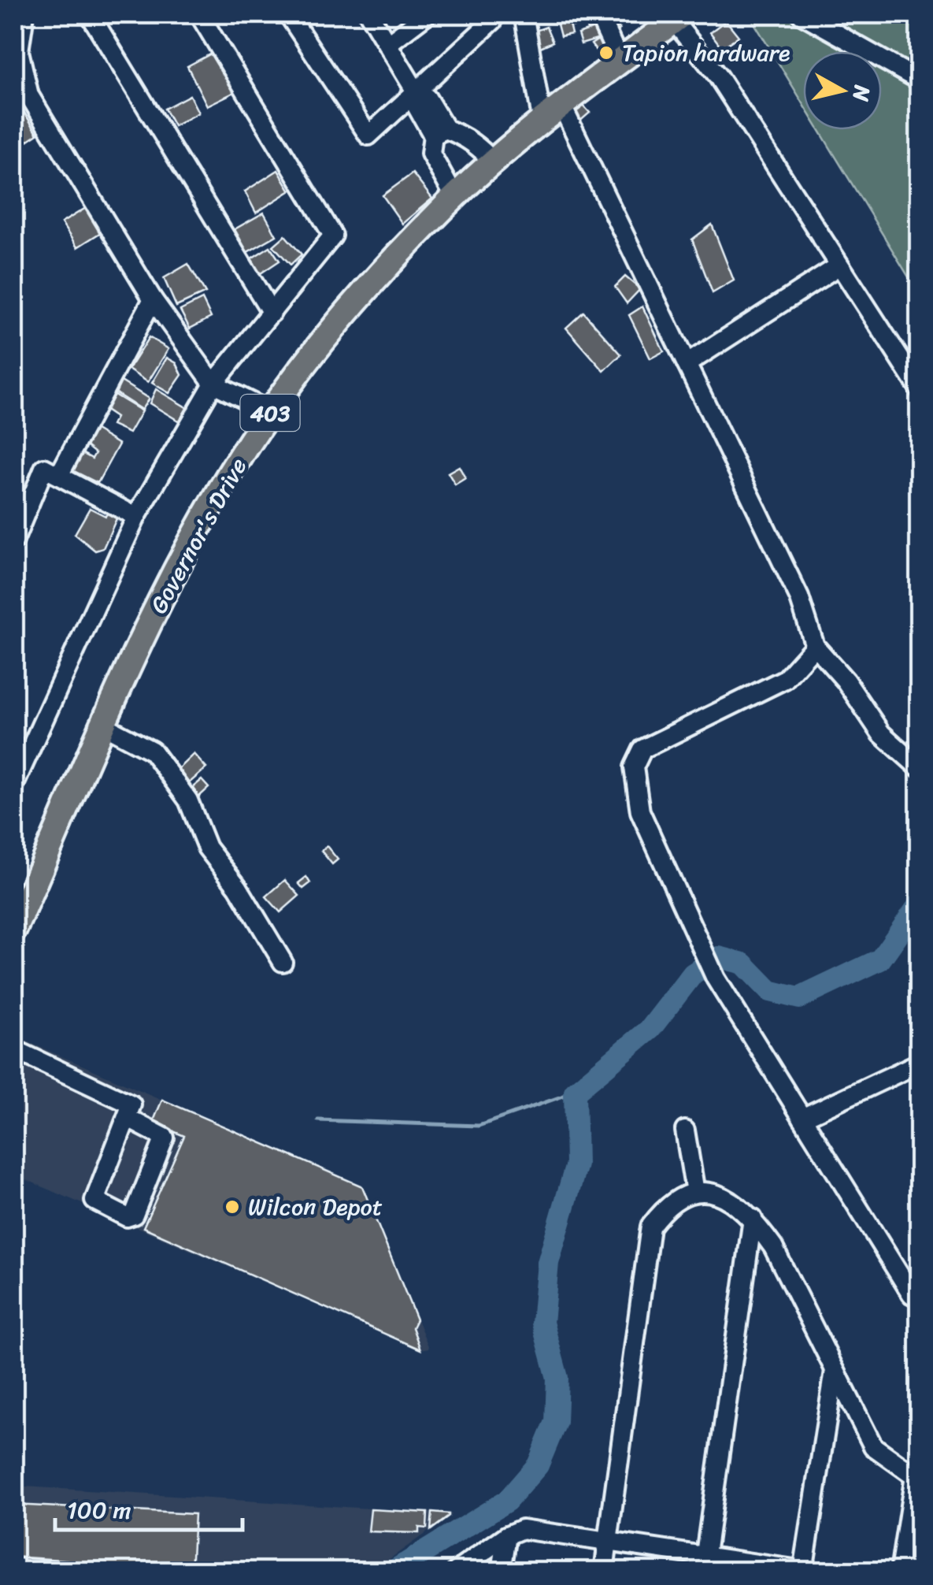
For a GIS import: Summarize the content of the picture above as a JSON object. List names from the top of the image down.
{
  "streets": {
    "main road": ["403", "Governor's Drive"]
  },
  "places": ["Tapion hardware", "Wilcon Depot"],
  "scale_bar": "100 m",
  "north": "right"
}
